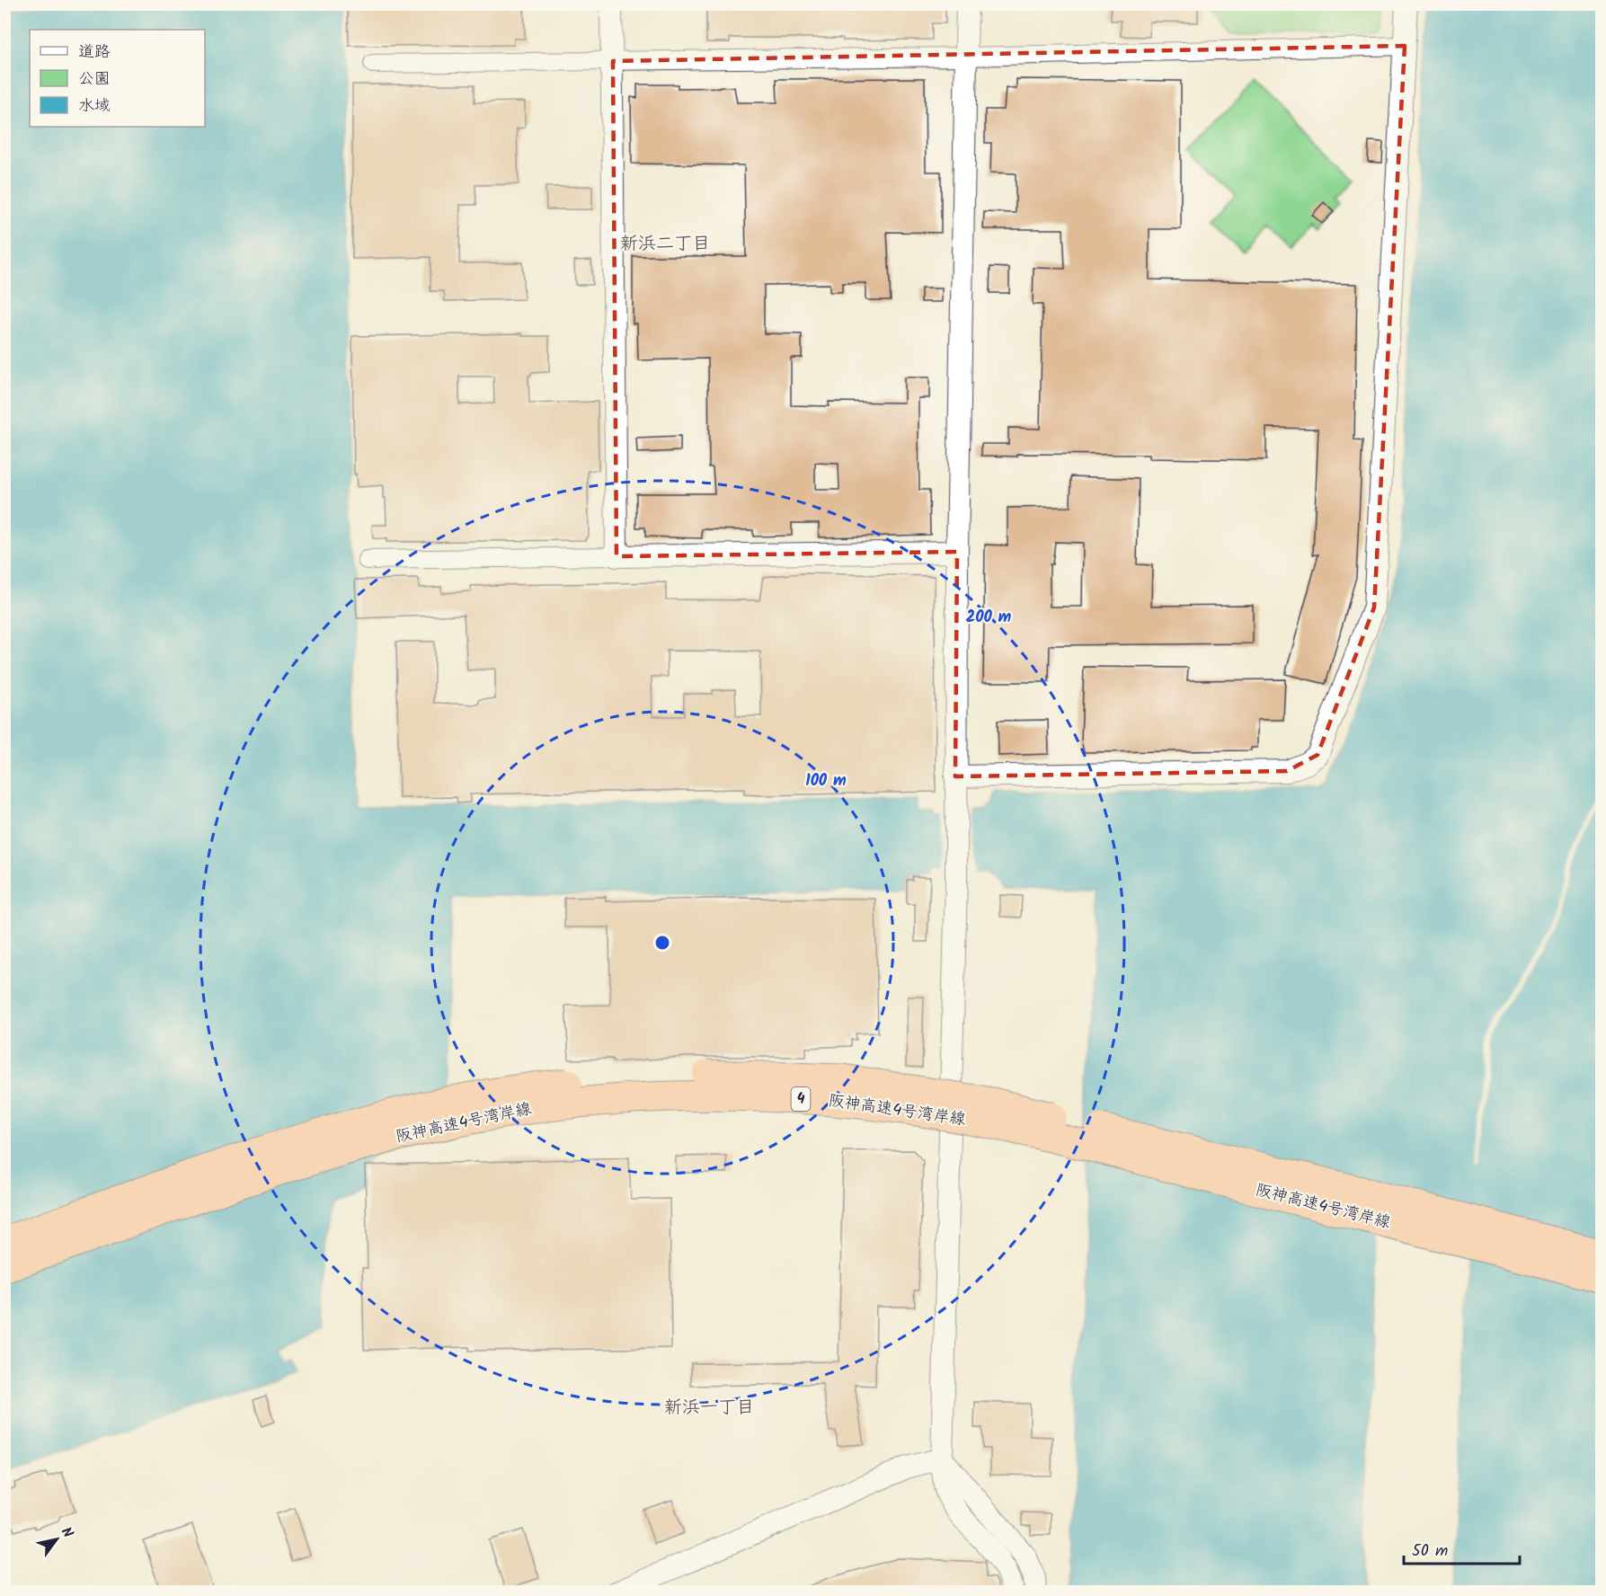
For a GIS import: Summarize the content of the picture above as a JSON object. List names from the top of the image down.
{
  "streets": {
    "highway": ["4", "阪神高速4号湾岸線"]
  },
  "districts": ["新浜二丁目", "新浜一丁目"],
  "legend": ["道路", "公園", "水域"],
  "scale_bar": "50 m",
  "north": "top right",
  "rings": ["200 m", "100 m"]
}
